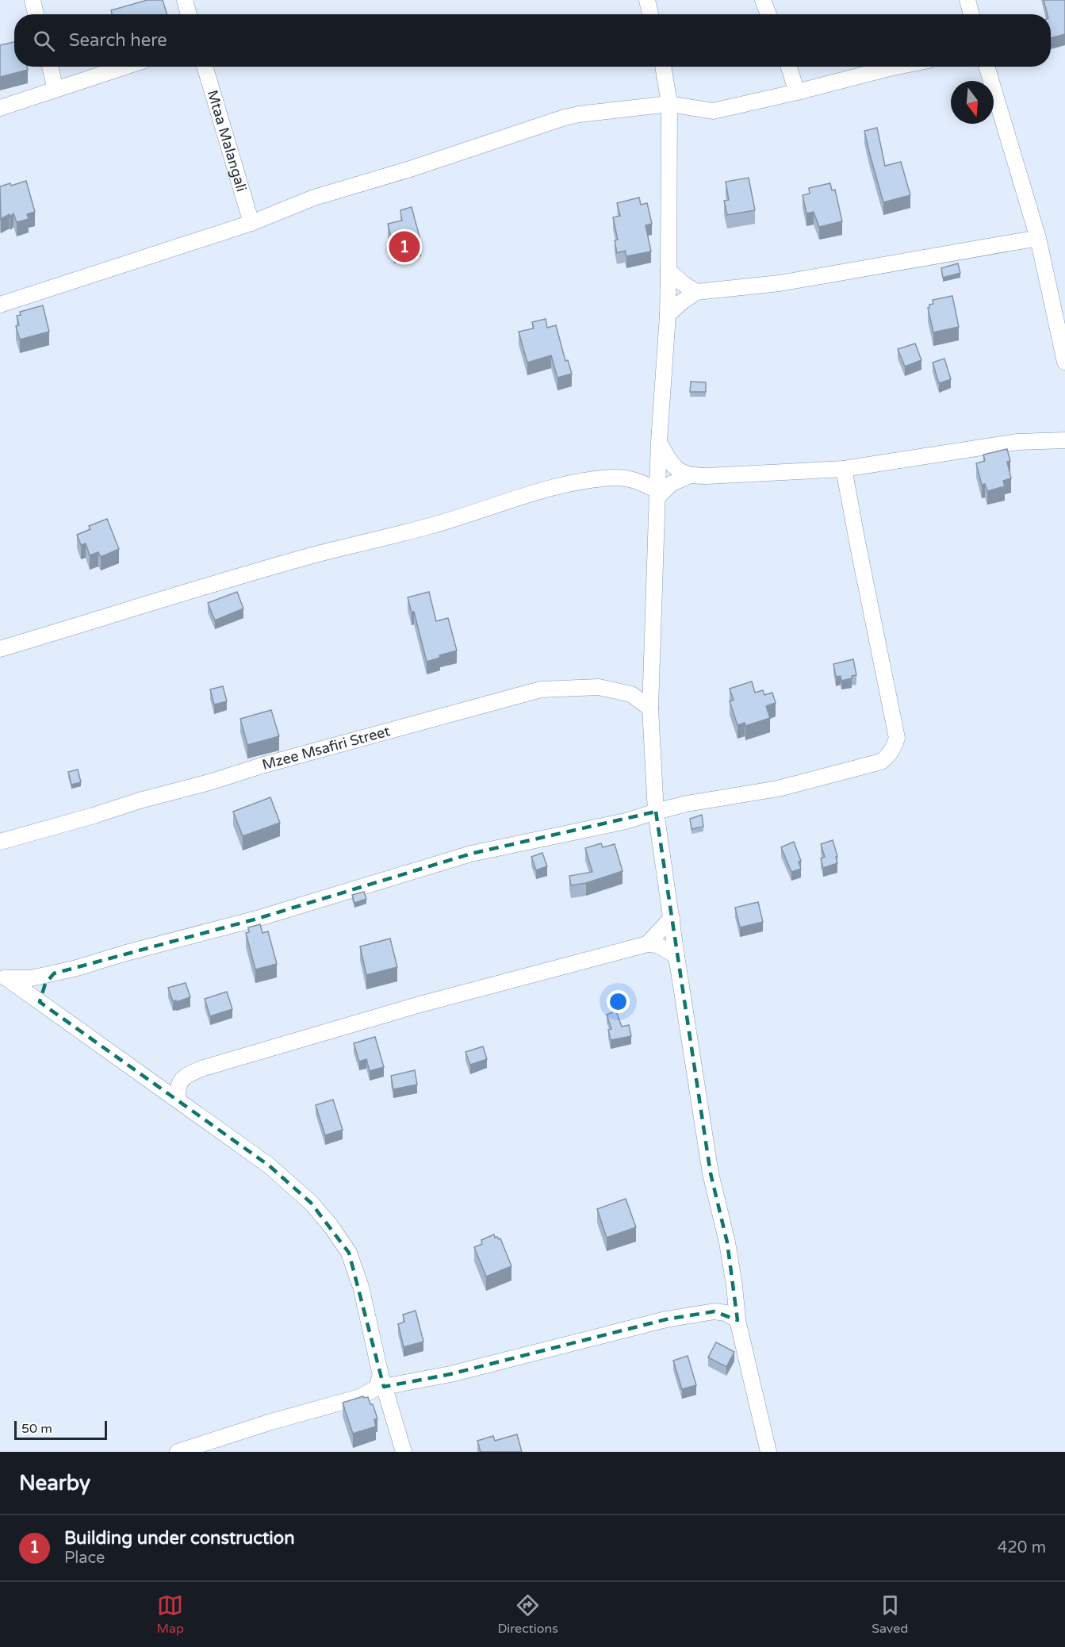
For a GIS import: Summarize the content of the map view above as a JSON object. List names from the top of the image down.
{
  "streets": {
    "street": ["Mtaa Malangali", "Mzee Msafiri Street"]
  },
  "scale_bar": "50 m",
  "north": "bottom",
  "page": {
    "search": "Search here",
    "pins": "1",
    "scale": "50 m",
    "heading": "Nearby",
    "list": [
      {
        "mark": "1",
        "name": "Building under construction",
        "note": "Place",
        "value": "420 m"
      }
    ],
    "nav": ["Map", "Directions", "Saved"]
  }
}
